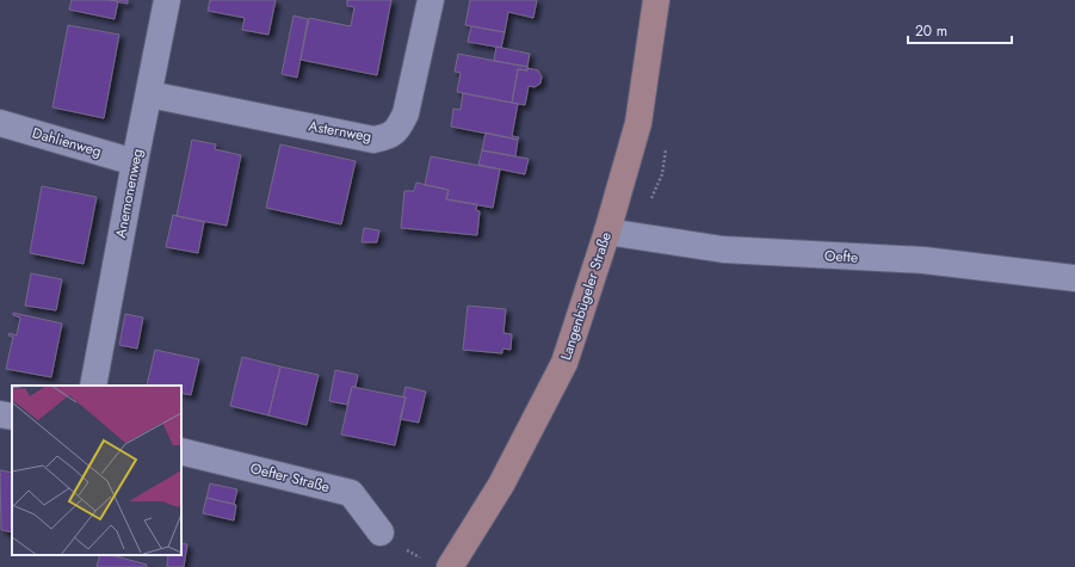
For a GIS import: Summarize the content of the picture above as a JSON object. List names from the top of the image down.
{
  "streets": {
    "main road": ["Langenbügeler Straße"],
    "street": [
      "Asternweg",
      "Dahlienweg",
      "Anemonenweg",
      "Oefte",
      "Oefter Straße"
    ]
  },
  "crossings": [
    ["Asternweg", "Anemonenweg"],
    ["Dahlienweg", "Anemonenweg"],
    ["Oefte", "Langenbügeler Straße"]
  ],
  "scale_bar": "20 m"
}
